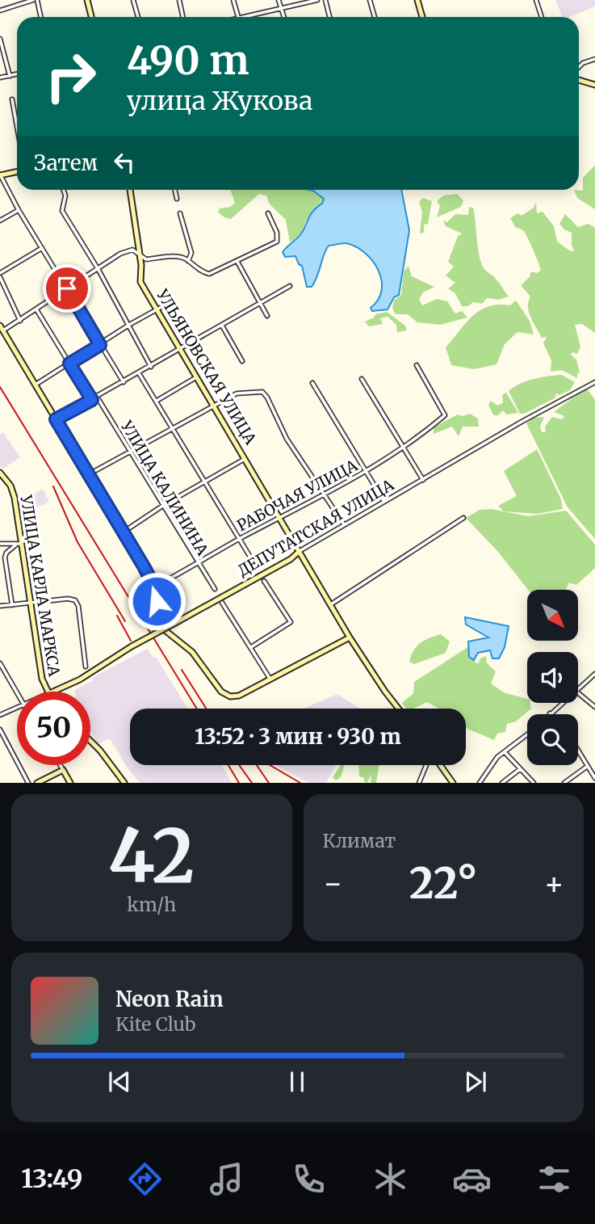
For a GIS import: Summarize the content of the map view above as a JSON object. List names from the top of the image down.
{
  "streets": {
    "main road": ["УЛЬЯНОВСКАЯ УЛИЦА", "ДЕПУТАТСКАЯ УЛИЦА", "УЛИЦА КАРЛА МАРКСА"],
    "street": ["УЛИЦА КАЛИНИНА", "РАБОЧАЯ УЛИЦА"]
  },
  "crossings": [
    ["УЛЬЯНОВСКАЯ УЛИЦА", "РАБОЧАЯ УЛИЦА"],
    ["УЛЬЯНОВСКАЯ УЛИЦА", "ДЕПУТАТСКАЯ УЛИЦА"],
    ["УЛИЦА КАЛИНИНА", "РАБОЧАЯ УЛИЦА"]
  ],
  "north": "bottom right",
  "page": {
    "turn": ["490 m", "улица Жукова"],
    "then": "Затем",
    "limit": "50",
    "trip": "13:52 · 3 мин · 930 m",
    "tile": [
      ["42", "km/h"],
      "Климат"
    ],
    "heat": ["−", "22°", "+"],
    "song": ["Neon Rain", "Kite Club"],
    "tabs": "13:49"
  }
}
